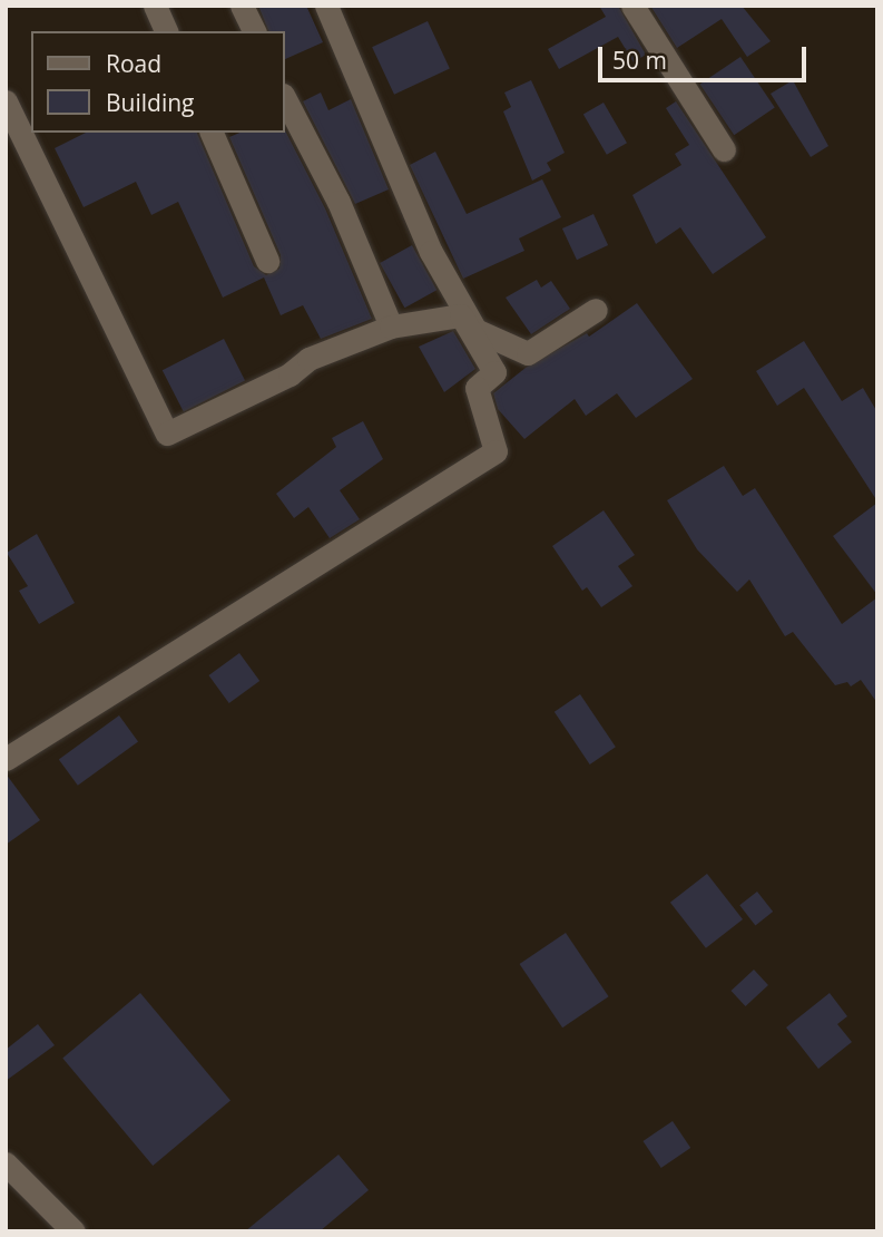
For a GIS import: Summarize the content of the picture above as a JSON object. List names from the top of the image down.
{
  "legend": ["Road", "Building"],
  "scale_bar": "50 m"
}
